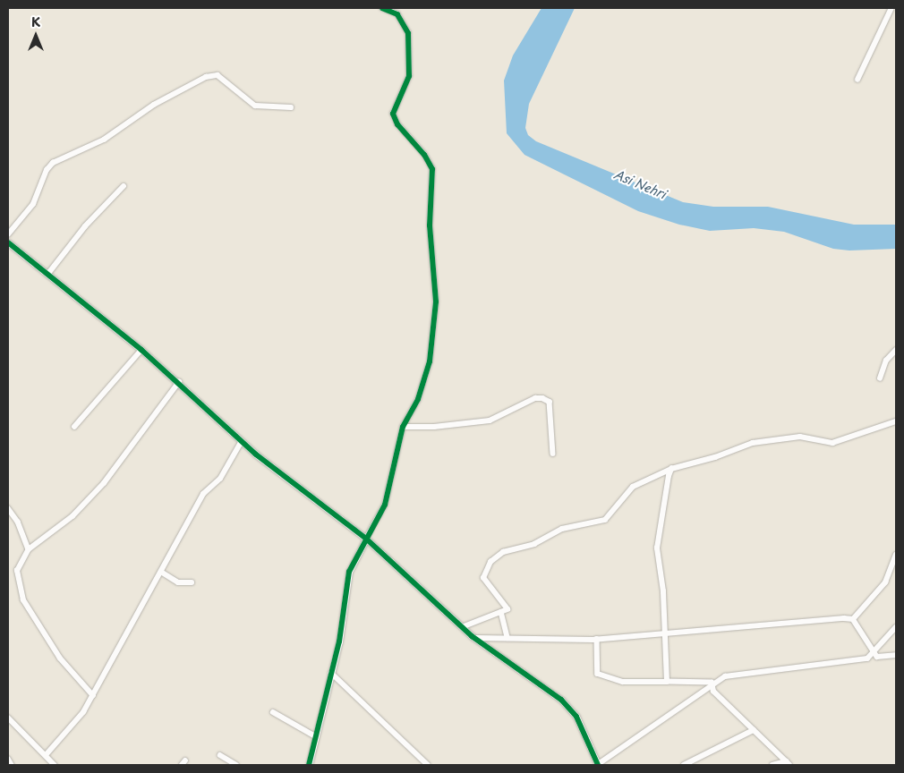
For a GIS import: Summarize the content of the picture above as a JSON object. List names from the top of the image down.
{
  "water": ["Asi Nehri"],
  "north": "top"
}
